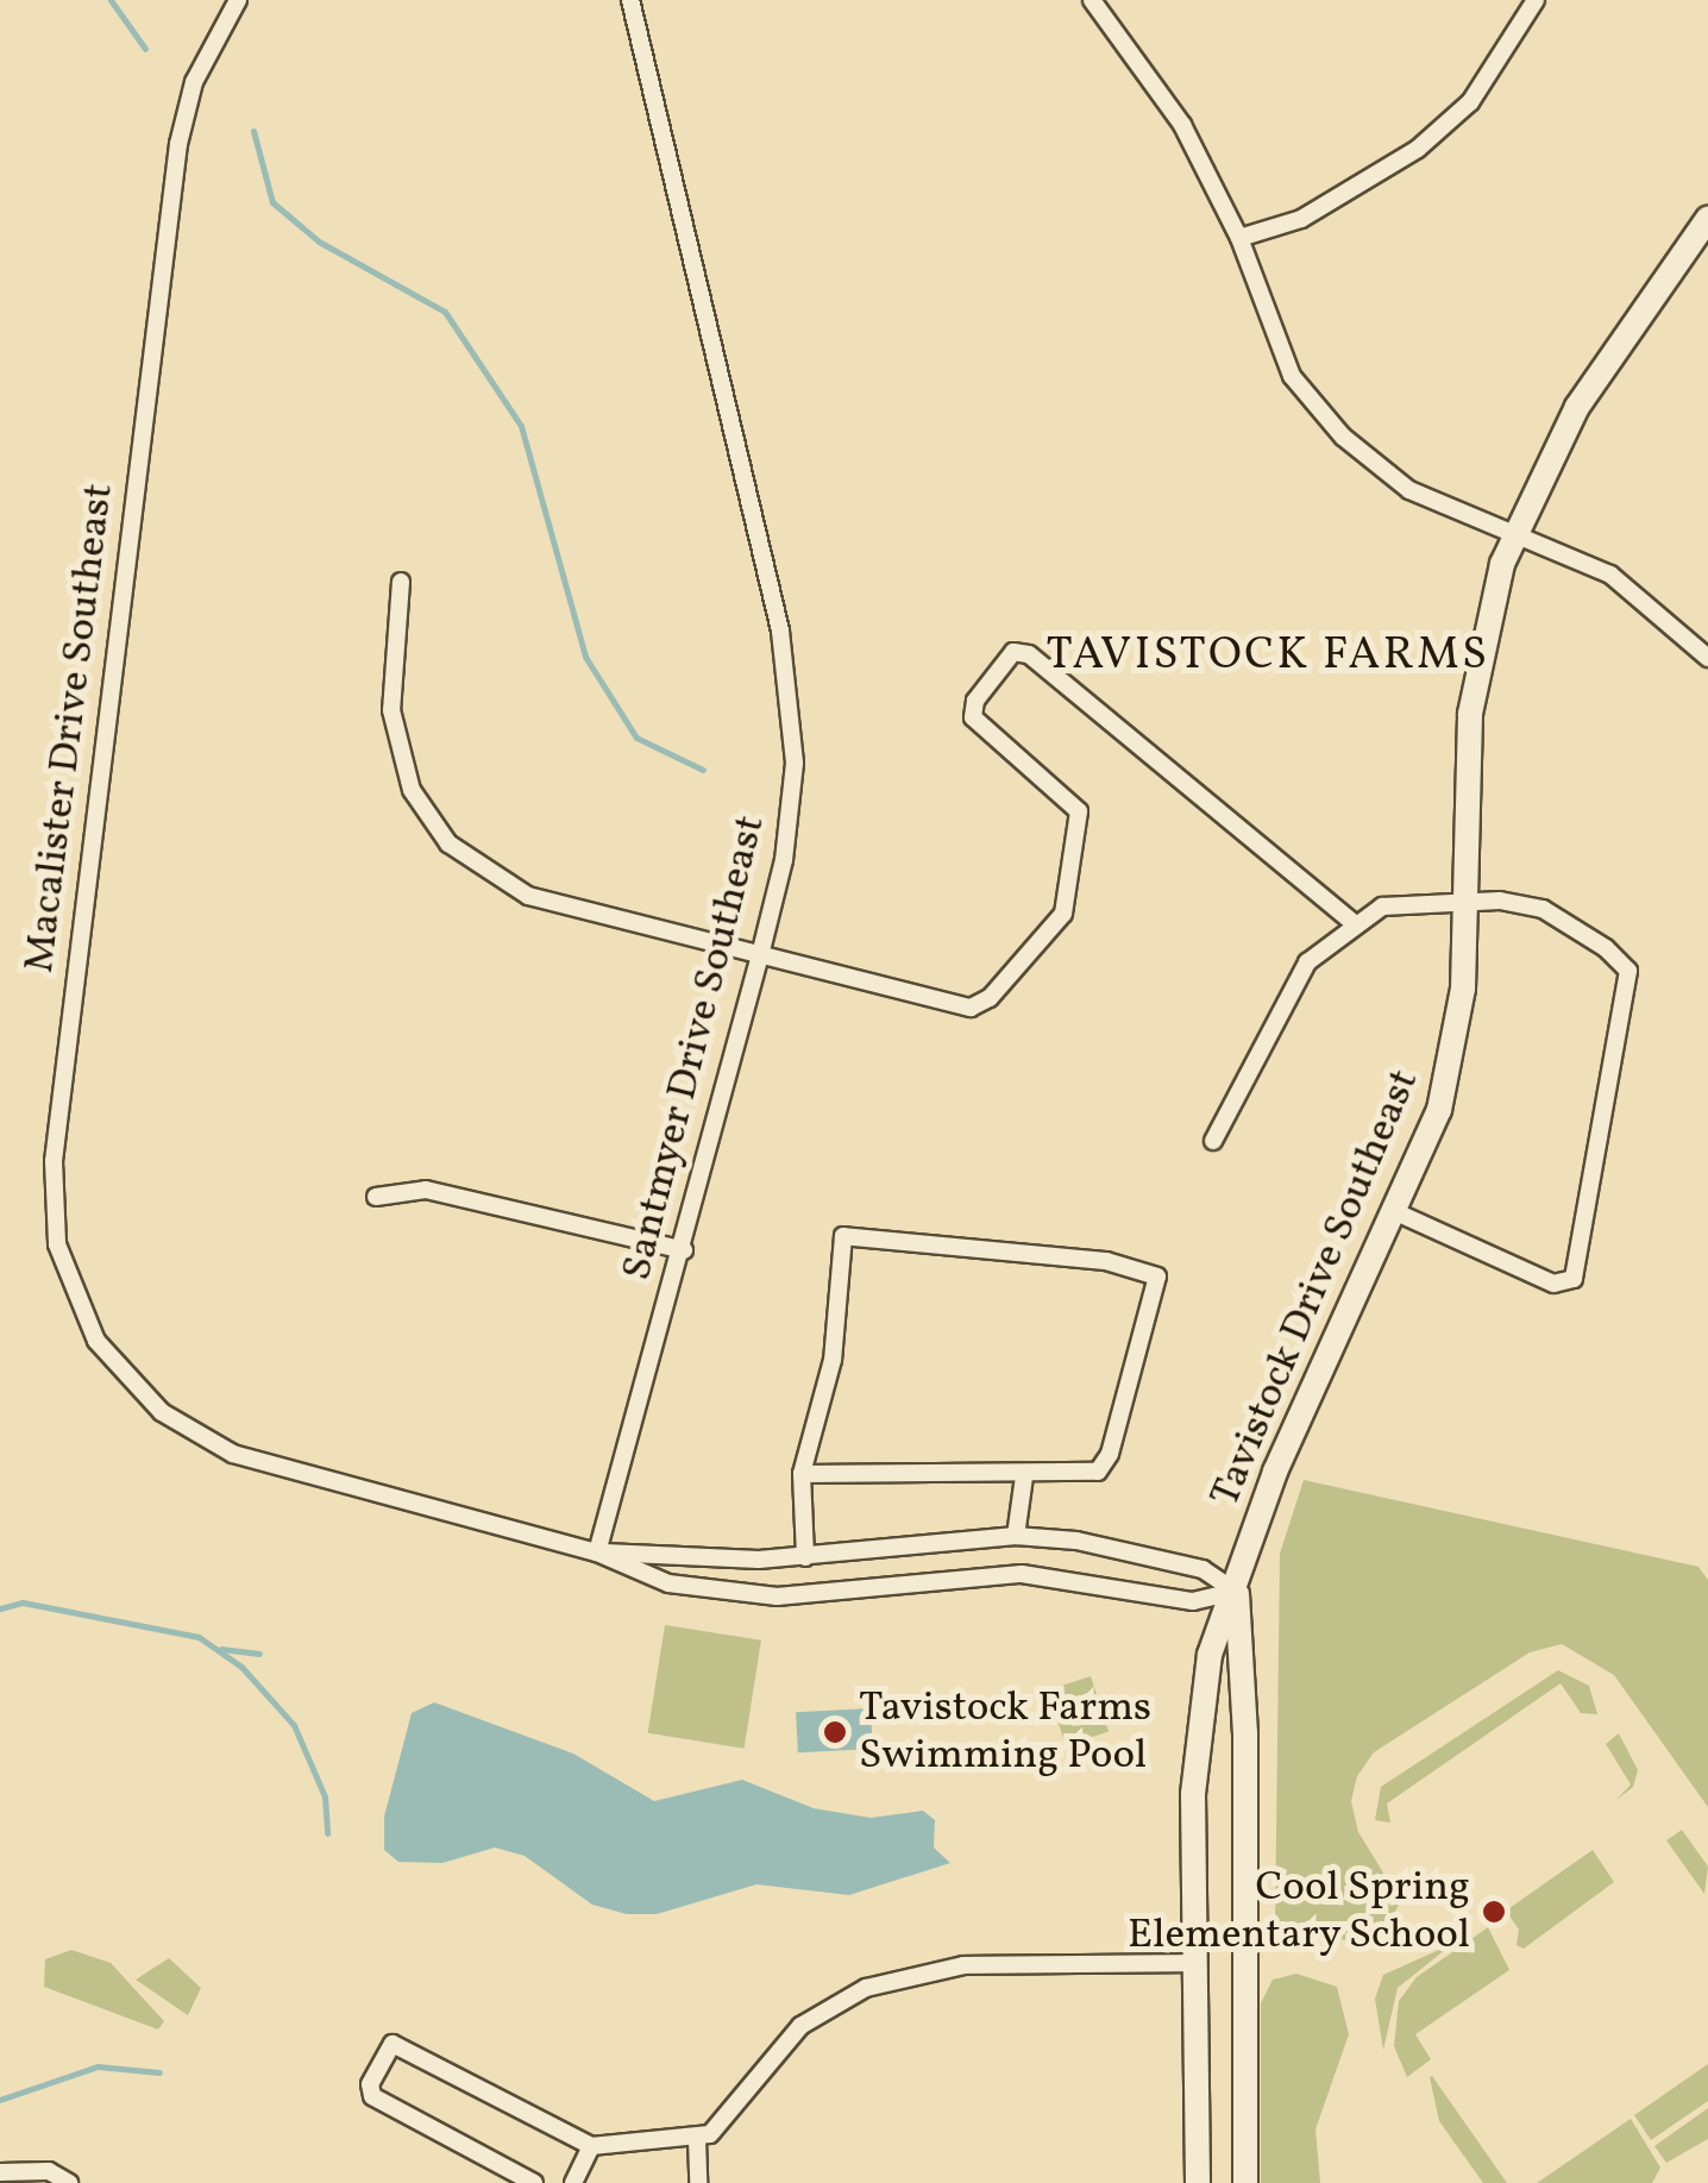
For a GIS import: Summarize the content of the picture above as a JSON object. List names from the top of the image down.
{
  "streets": {
    "street": ["Macalister Drive Southeast", "Santmyer Drive Southeast", "Tavistock Drive Southeast"]
  },
  "crossings": [
    ["Macalister Drive Southeast", "Santmyer Drive Southeast"],
    ["Macalister Drive Southeast", "Tavistock Drive Southeast"]
  ],
  "districts": ["TAVISTOCK FARMS"],
  "places": ["Tavistock Farms Swimming Pool", "Cool Spring Elementary School"]
}
